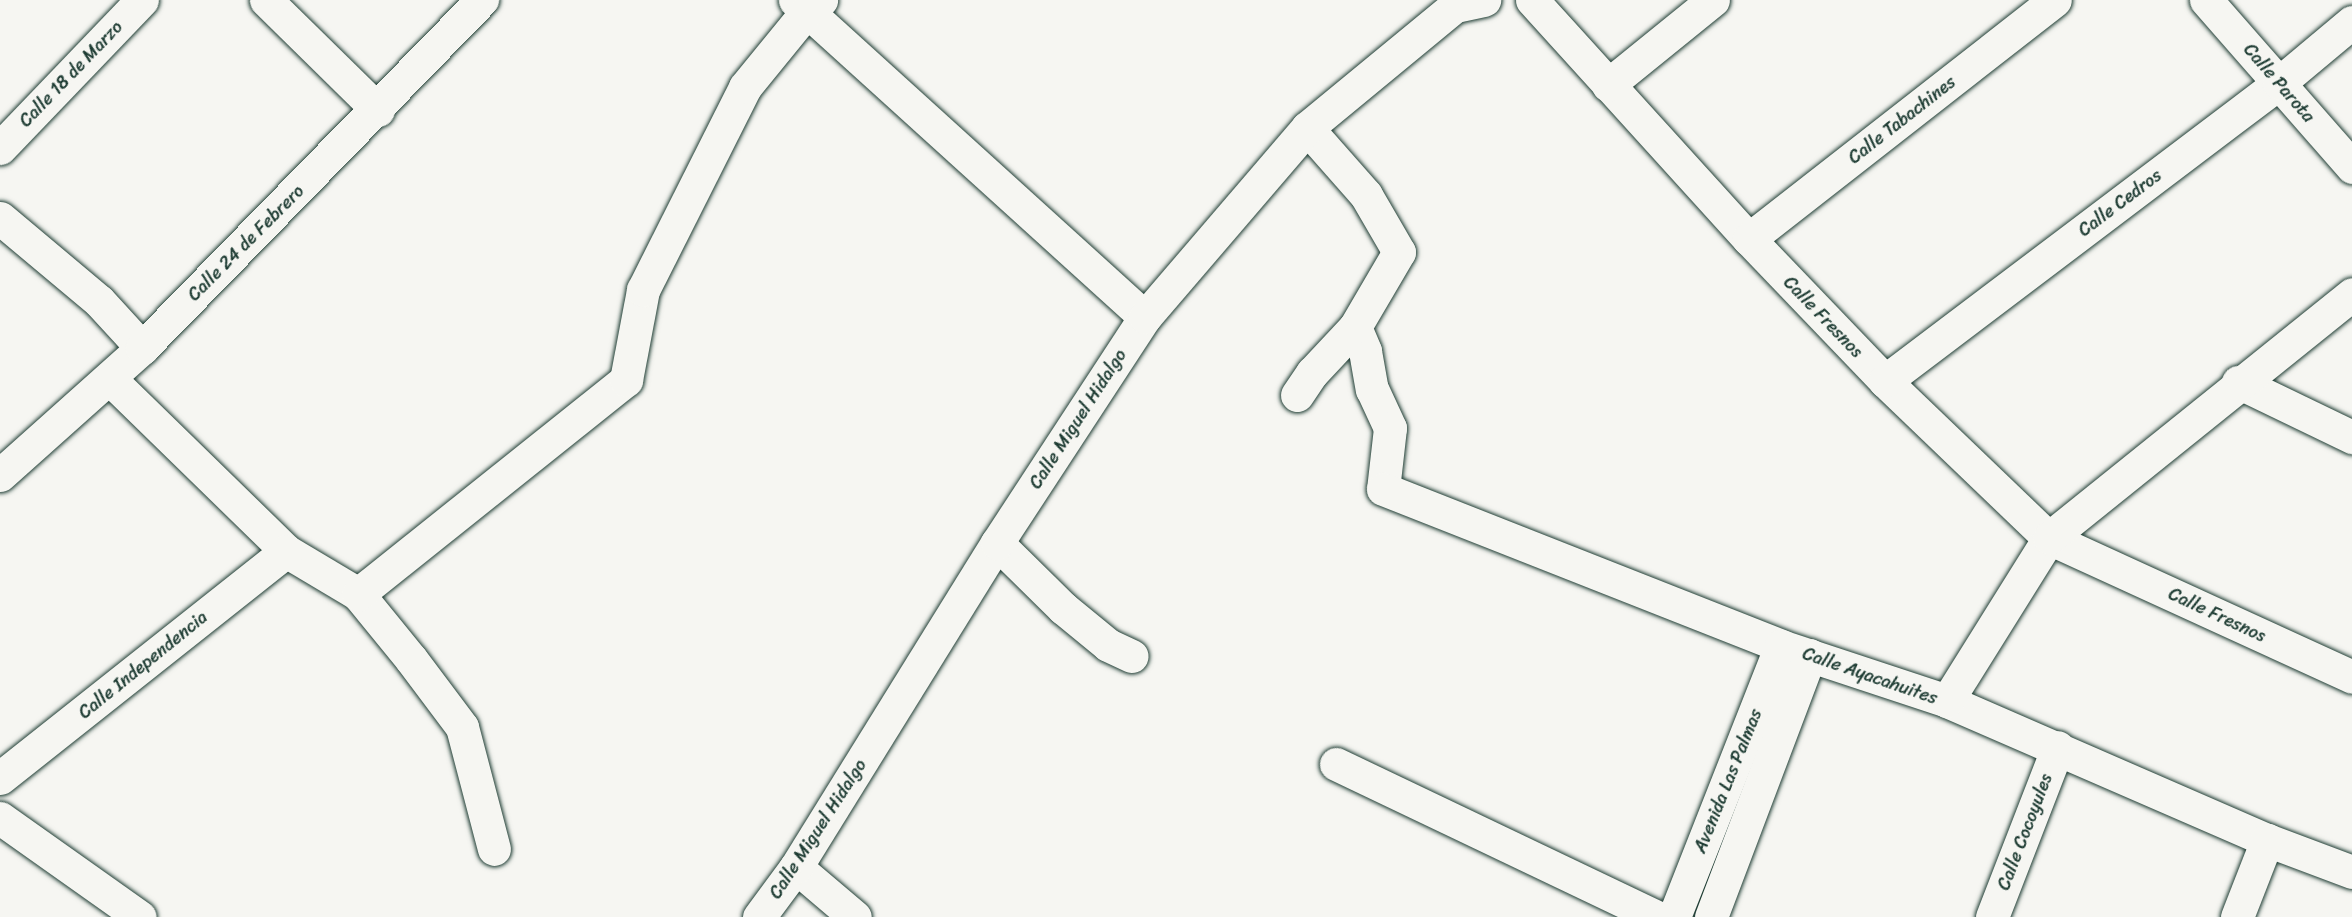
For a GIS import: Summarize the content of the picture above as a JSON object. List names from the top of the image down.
{
  "streets": {
    "street": [
      "Calle 18 de Marzo",
      "Calle Parota",
      "Calle Tabachines",
      "Calle Cedros",
      "Calle 24 de Febrero",
      "Calle Fresnos",
      "Calle Miguel Hidalgo",
      "Calle Independencia",
      "Calle Ayacahuites",
      "Avenida Las Palmas",
      "Calle Cocoyules"
    ]
  },
  "crossings": [
    ["Calle Parota", "Calle Cedros"],
    ["Calle Tabachines", "Calle Fresnos"],
    ["Calle Cedros", "Calle Fresnos"],
    ["Calle Ayacahuites", "Avenida Las Palmas"],
    ["Calle Ayacahuites", "Calle Cocoyules"]
  ]
}
